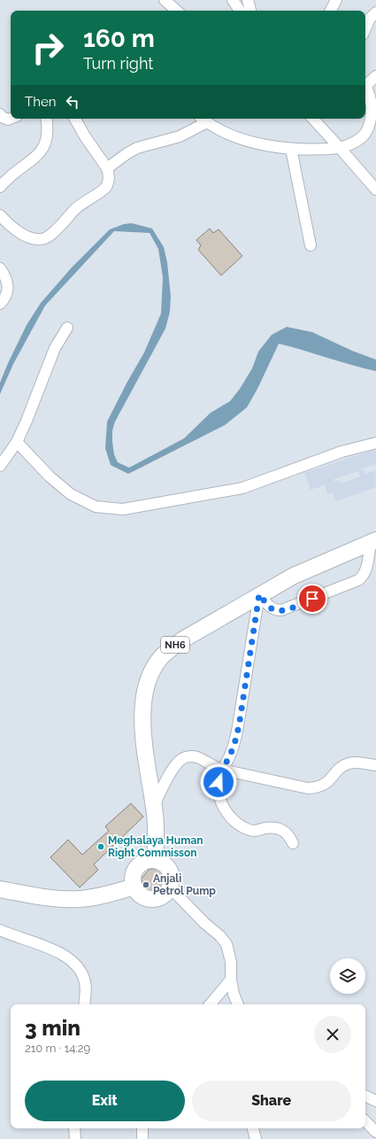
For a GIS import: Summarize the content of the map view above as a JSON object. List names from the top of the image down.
{
  "streets": {
    "highway": ["NH6"]
  },
  "places": ["Meghalaya Human Right Commisson", "Anjali Petrol Pump"],
  "page": {
    "turn": ["160 m", "Turn right"],
    "then": "Then",
    "heading": ["3 min", "210 m · 14:29"],
    "buttons": ["Exit", "Share"]
  }
}
